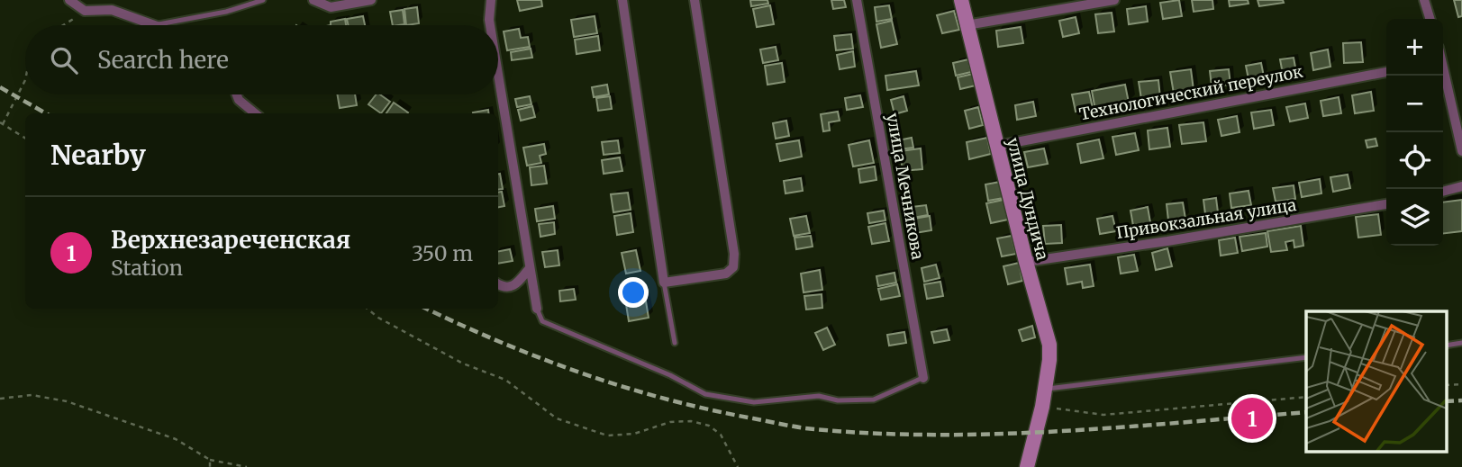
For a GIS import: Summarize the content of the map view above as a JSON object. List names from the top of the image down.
{
  "streets": {
    "street": [
      "Технологический переулок",
      "улица Мечникова",
      "улица Дундича",
      "Привокзальная улица"
    ]
  },
  "crossings": [
    ["Технологический переулок", "улица Дундича"],
    ["улица Дундича", "Привокзальная улица"]
  ],
  "page": {
    "map_buttons": ["+", "−"],
    "search": "Search here",
    "heading": "Nearby",
    "list": [
      {
        "mark": "1",
        "name": "Верхнезареченская",
        "note": "Station",
        "value": "350 m"
      }
    ],
    "pins": "1"
  }
}
